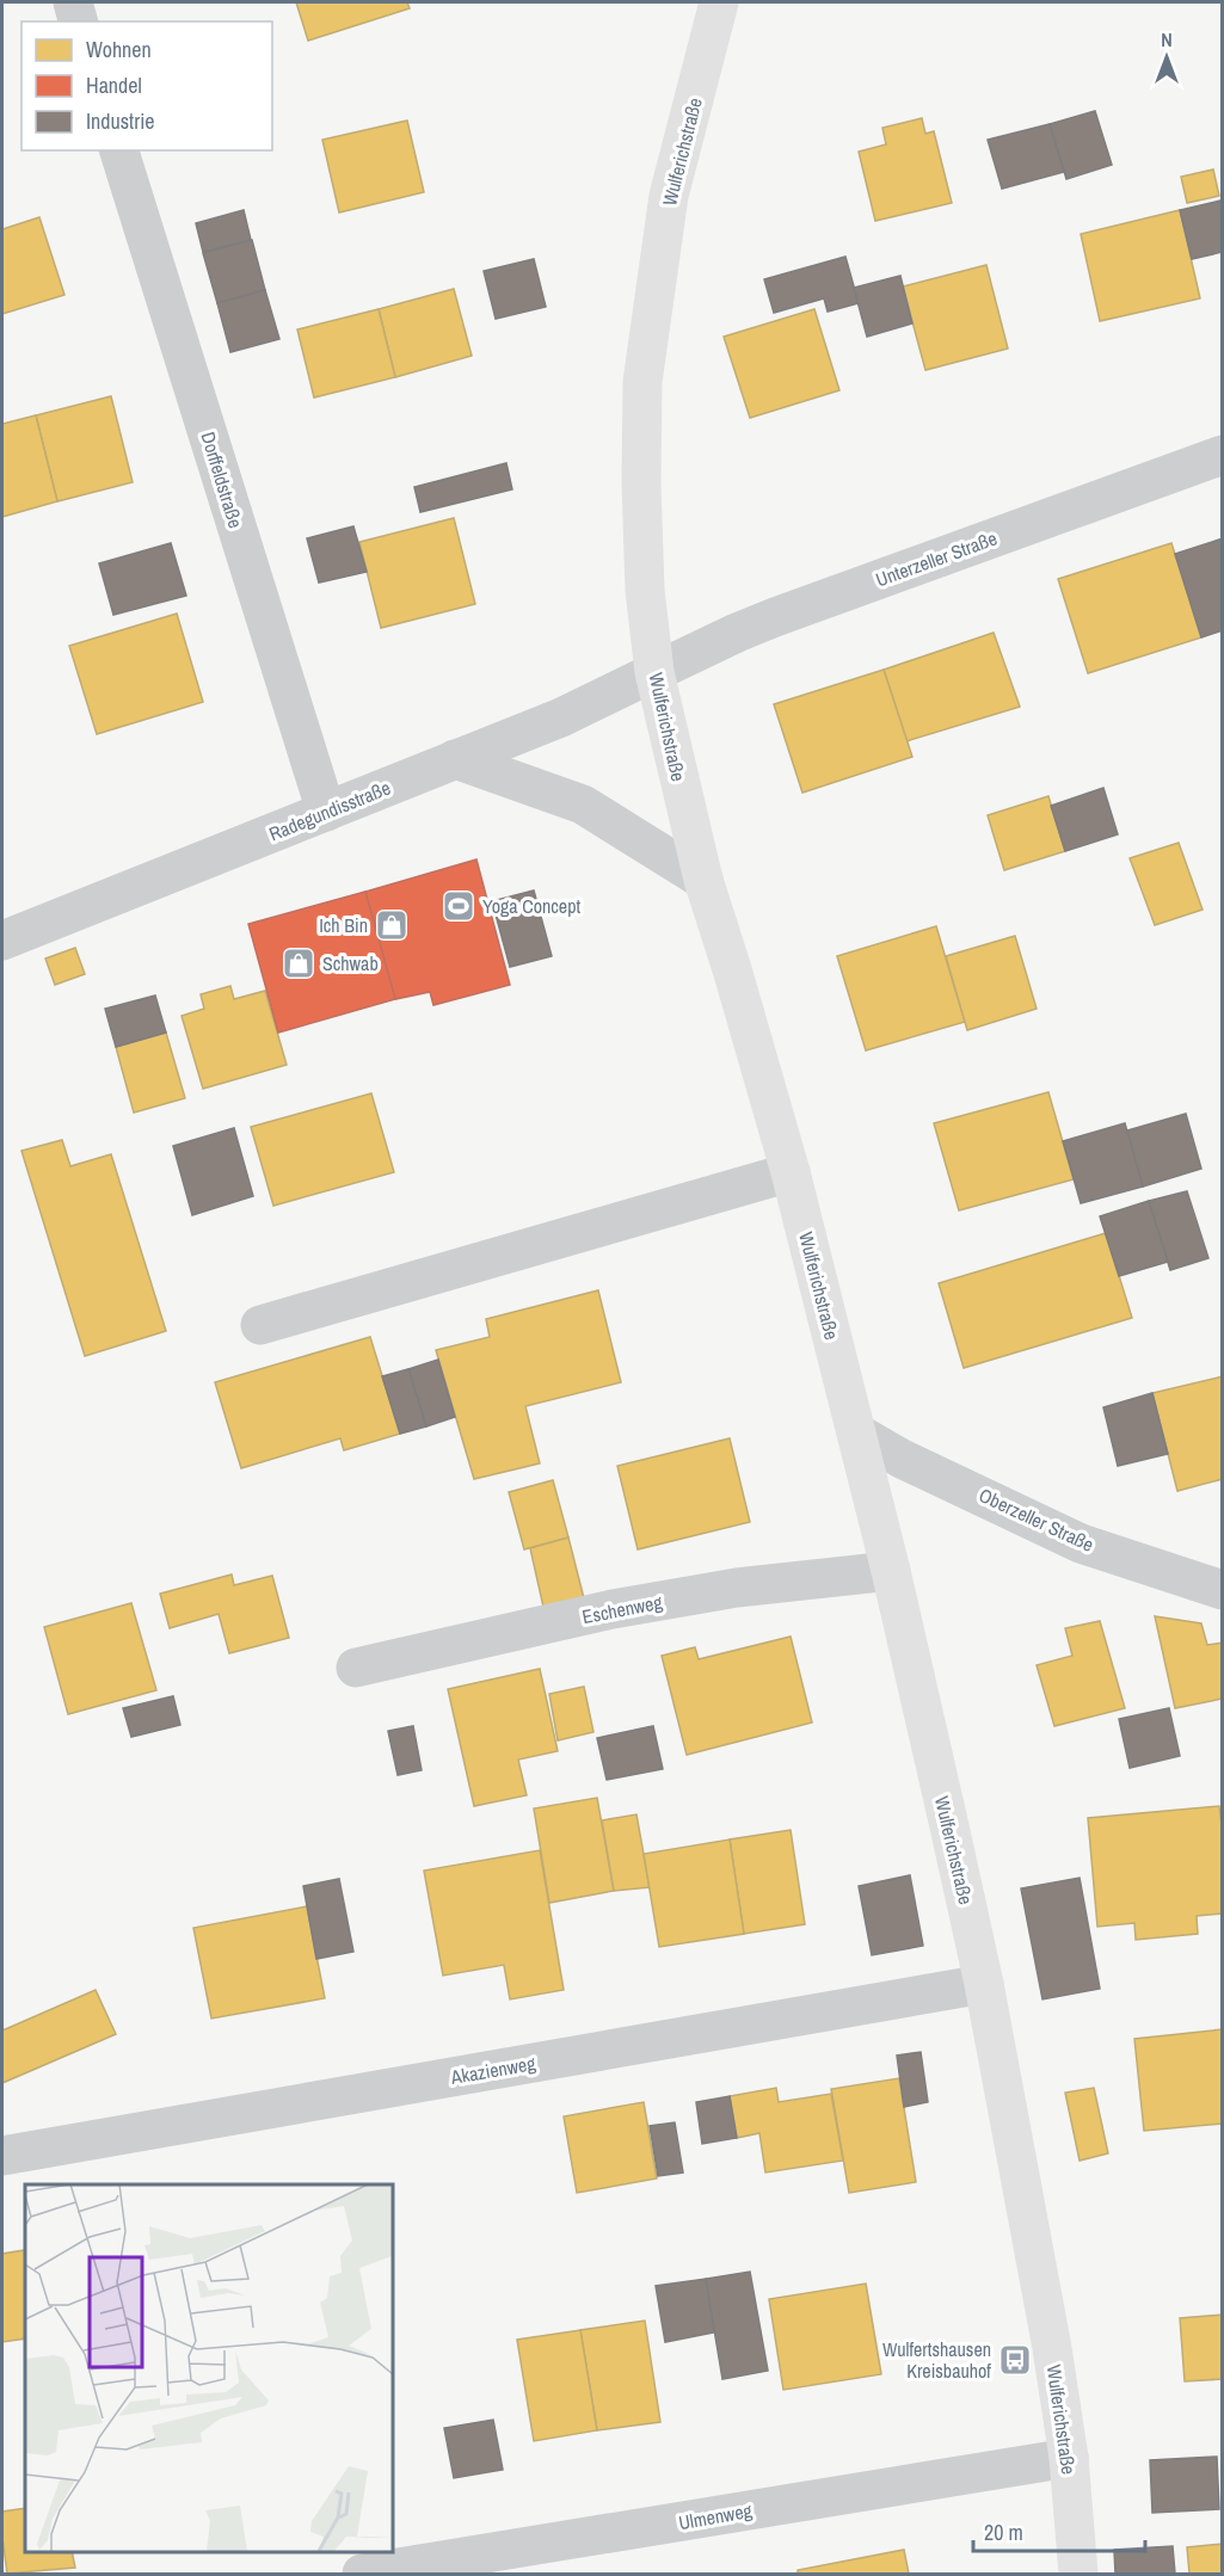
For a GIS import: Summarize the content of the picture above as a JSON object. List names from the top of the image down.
{
  "streets": {
    "main road": ["Wulferichstraße"],
    "street": [
      "Dorffeldstraße",
      "Unterzeller Straße",
      "Radegundisstraße",
      "Oberzeller Straße",
      "Eschenweg",
      "Akazienweg",
      "Ulmenweg"
    ]
  },
  "crossings": [
    ["Wulferichstraße", "Unterzeller Straße"],
    ["Wulferichstraße", "Radegundisstraße"],
    ["Wulferichstraße", "Oberzeller Straße"],
    ["Wulferichstraße", "Eschenweg"],
    ["Wulferichstraße", "Akazienweg"],
    ["Wulferichstraße", "Ulmenweg"],
    ["Dorffeldstraße", "Radegundisstraße"],
    ["Unterzeller Straße", "Radegundisstraße"]
  ],
  "places": {
    "sports": ["Yoga Concept"],
    "shop": ["Ich Bin", "Schwab"],
    "bus stop": ["Wulfertshausen Kreisbauhof"]
  },
  "legend": ["Wohnen", "Handel", "Industrie"],
  "scale_bar": "20 m",
  "north": "top"
}
